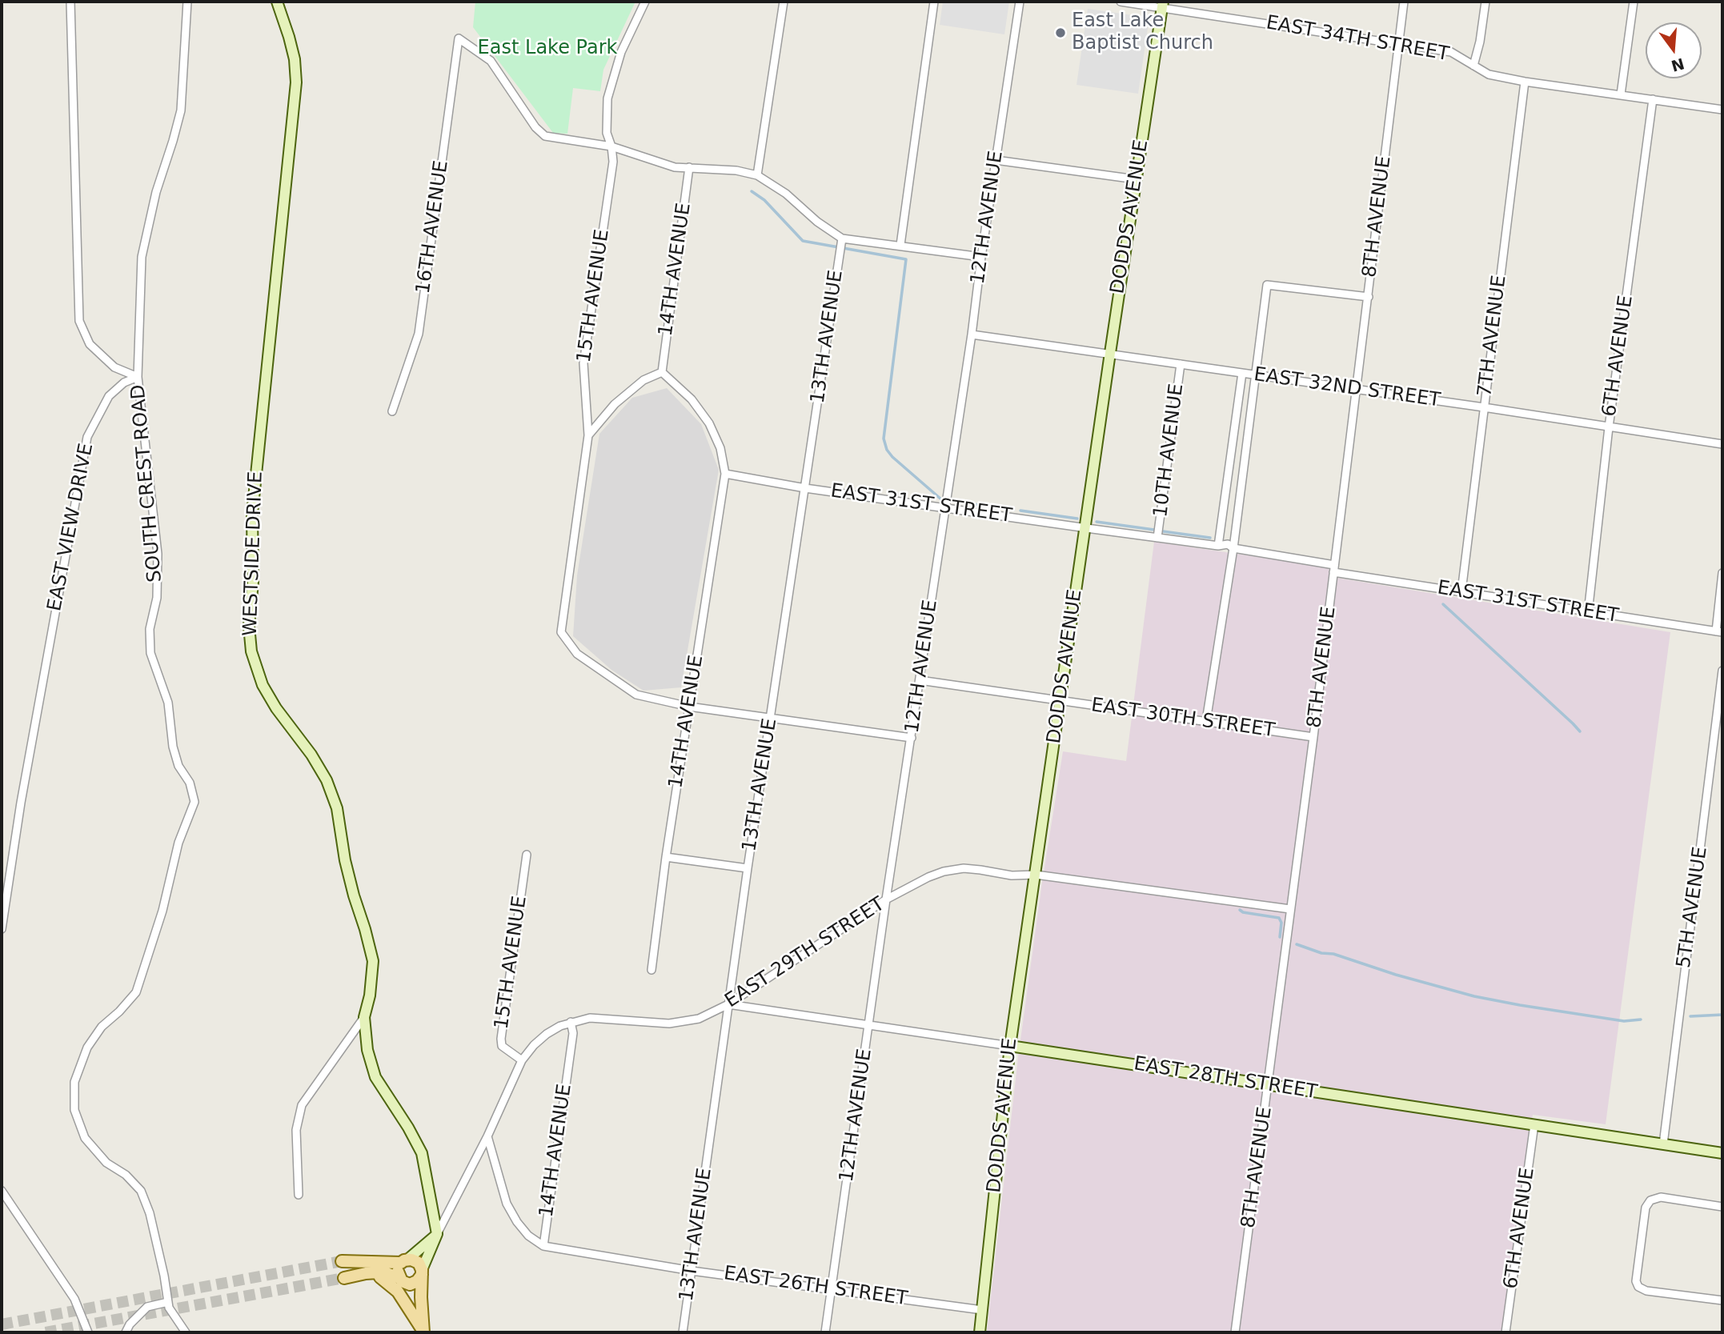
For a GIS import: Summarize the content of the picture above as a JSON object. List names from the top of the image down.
{
  "streets": {
    "street": [
      "EAST 34TH STREET",
      "DODDS AVENUE",
      "8TH AVENUE",
      "12TH AVENUE",
      "16TH AVENUE",
      "14TH AVENUE",
      "15TH AVENUE",
      "7TH AVENUE",
      "13TH AVENUE",
      "6TH AVENUE",
      "EAST 32ND STREET",
      "10TH AVENUE",
      "SOUTH CREST ROAD",
      "EAST 31ST STREET",
      "EAST VIEW DRIVE",
      "WESTSIDE DRIVE",
      "EAST 30TH STREET",
      "5TH AVENUE",
      "EAST 29TH STREET",
      "EAST 28TH STREET",
      "EAST 26TH STREET"
    ]
  },
  "crossings": [
    ["EAST 34TH STREET", "DODDS AVENUE"],
    ["EAST 34TH STREET", "8TH AVENUE"],
    ["EAST 34TH STREET", "7TH AVENUE"],
    ["EAST 34TH STREET", "6TH AVENUE"],
    ["DODDS AVENUE", "EAST 32ND STREET"],
    ["DODDS AVENUE", "EAST 31ST STREET"],
    ["DODDS AVENUE", "EAST 30TH STREET"],
    ["DODDS AVENUE", "EAST 29TH STREET"],
    ["DODDS AVENUE", "EAST 28TH STREET"],
    ["DODDS AVENUE", "EAST 26TH STREET"],
    ["8TH AVENUE", "EAST 32ND STREET"],
    ["8TH AVENUE", "EAST 31ST STREET"],
    ["8TH AVENUE", "EAST 30TH STREET"],
    ["8TH AVENUE", "EAST 29TH STREET"],
    ["8TH AVENUE", "EAST 28TH STREET"],
    ["12TH AVENUE", "EAST 32ND STREET"],
    ["12TH AVENUE", "EAST 31ST STREET"],
    ["12TH AVENUE", "EAST 30TH STREET"],
    ["12TH AVENUE", "EAST 29TH STREET"],
    ["12TH AVENUE", "EAST 28TH STREET"],
    ["12TH AVENUE", "EAST 26TH STREET"],
    ["16TH AVENUE", "15TH AVENUE"],
    ["14TH AVENUE", "15TH AVENUE"],
    ["14TH AVENUE", "EAST 31ST STREET"],
    ["14TH AVENUE", "EAST 29TH STREET"],
    ["14TH AVENUE", "EAST 26TH STREET"],
    ["15TH AVENUE", "EAST 29TH STREET"],
    ["7TH AVENUE", "EAST 32ND STREET"],
    ["7TH AVENUE", "EAST 31ST STREET"],
    ["13TH AVENUE", "EAST 31ST STREET"],
    ["13TH AVENUE", "EAST 29TH STREET"],
    ["13TH AVENUE", "EAST 28TH STREET"],
    ["13TH AVENUE", "EAST 26TH STREET"],
    ["6TH AVENUE", "EAST 32ND STREET"],
    ["6TH AVENUE", "EAST 31ST STREET"],
    ["6TH AVENUE", "EAST 28TH STREET"],
    ["EAST 32ND STREET", "10TH AVENUE"],
    ["10TH AVENUE", "EAST 31ST STREET"],
    ["SOUTH CREST ROAD", "EAST VIEW DRIVE"],
    ["WESTSIDE DRIVE", "EAST 29TH STREET"],
    ["5TH AVENUE", "EAST 28TH STREET"],
    ["EAST 29TH STREET", "EAST 28TH STREET"]
  ],
  "parks": ["East Lake Park"],
  "places": ["East Lake Baptist Church"],
  "north": "bottom"
}
